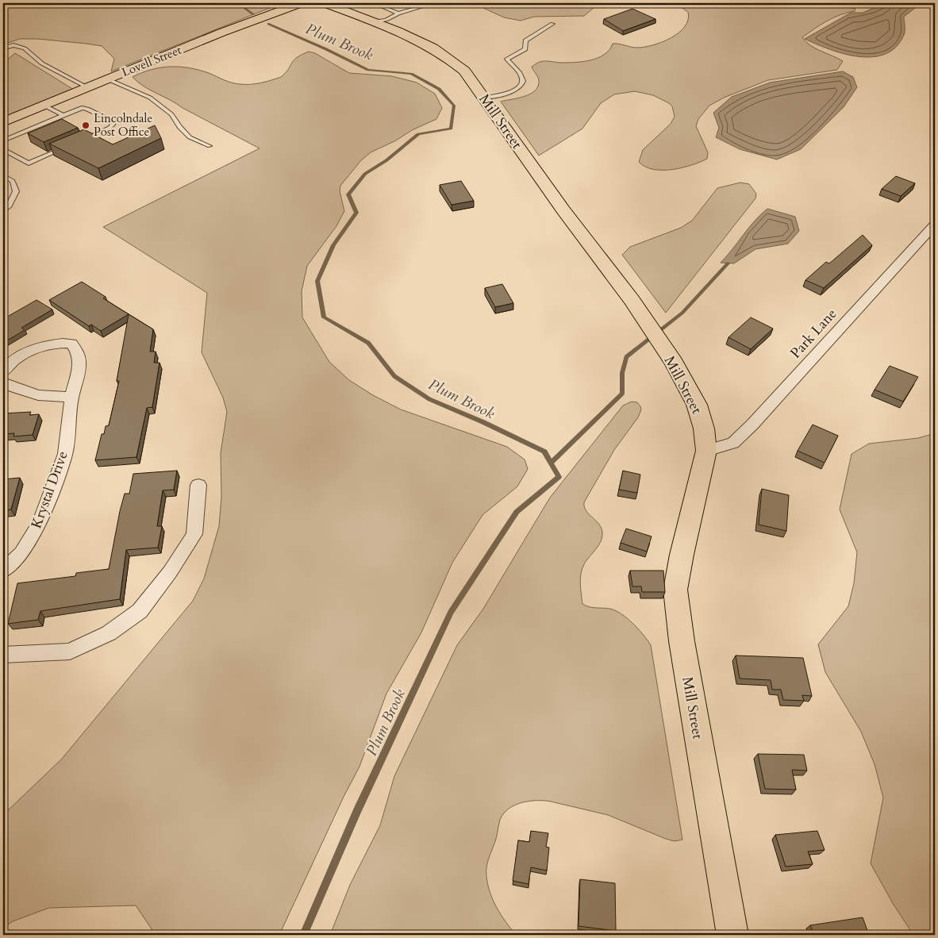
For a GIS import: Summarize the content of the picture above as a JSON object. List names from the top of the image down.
{
  "streets": {
    "main road": ["Lovell Street", "Mill Street"],
    "street": ["Park Lane", "Krystal Drive"]
  },
  "crossings": [
    ["Lovell Street", "Mill Street"],
    ["Mill Street", "Park Lane"]
  ],
  "water": ["Plum Brook"],
  "places": ["Lincolndale Post Office"]
}
